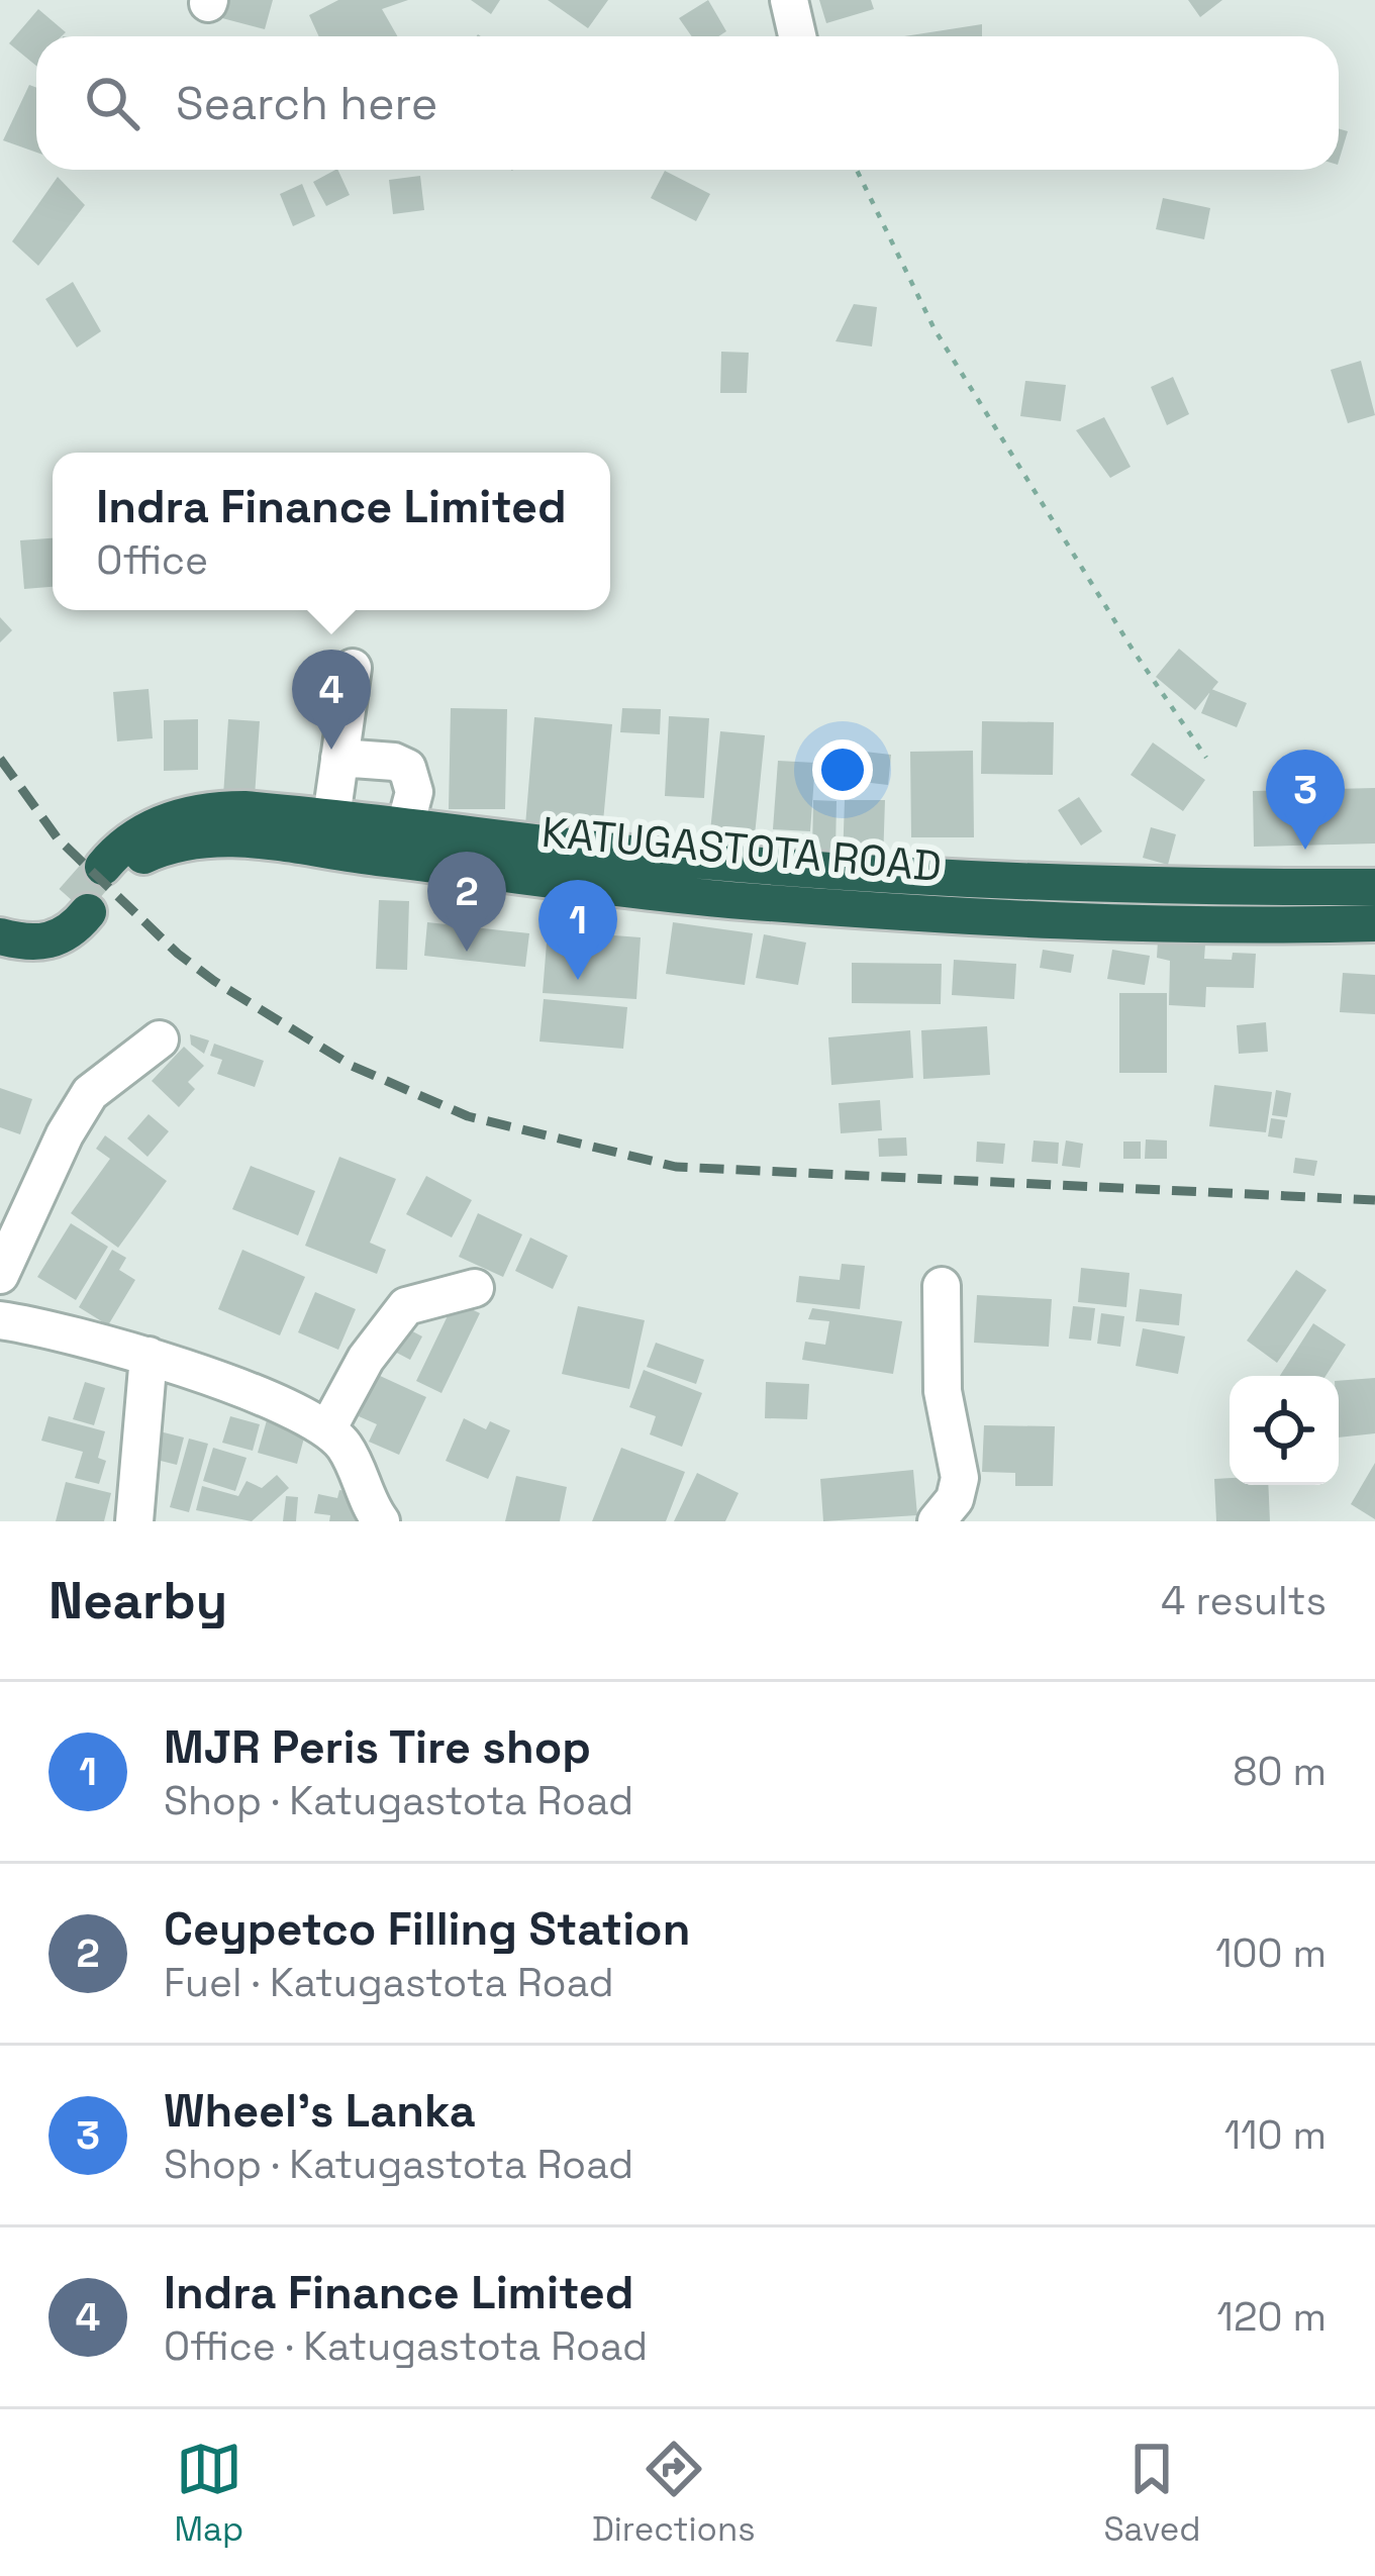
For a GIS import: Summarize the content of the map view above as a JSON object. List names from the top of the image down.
{
  "streets": {
    "highway": ["KATUGASTOTA ROAD"]
  },
  "page": {
    "search": "Search here",
    "popup": ["Indra Finance Limited", "Office"],
    "pins": [
      "4",
      "3",
      "2",
      "1"
    ],
    "heading": ["Nearby", "4 results"],
    "list": [
      {
        "mark": "1",
        "name": "MJR Peris Tire shop",
        "note": "Shop · Katugastota Road",
        "value": "80 m"
      },
      {
        "mark": "2",
        "name": "Ceypetco Filling Station",
        "note": "Fuel · Katugastota Road",
        "value": "100 m"
      },
      {
        "mark": "3",
        "name": "Wheel's Lanka",
        "note": "Shop · Katugastota Road",
        "value": "110 m"
      },
      {
        "mark": "4",
        "name": "Indra Finance Limited",
        "note": "Office · Katugastota Road",
        "value": "120 m"
      }
    ],
    "nav": ["Map", "Directions", "Saved"]
  }
}
